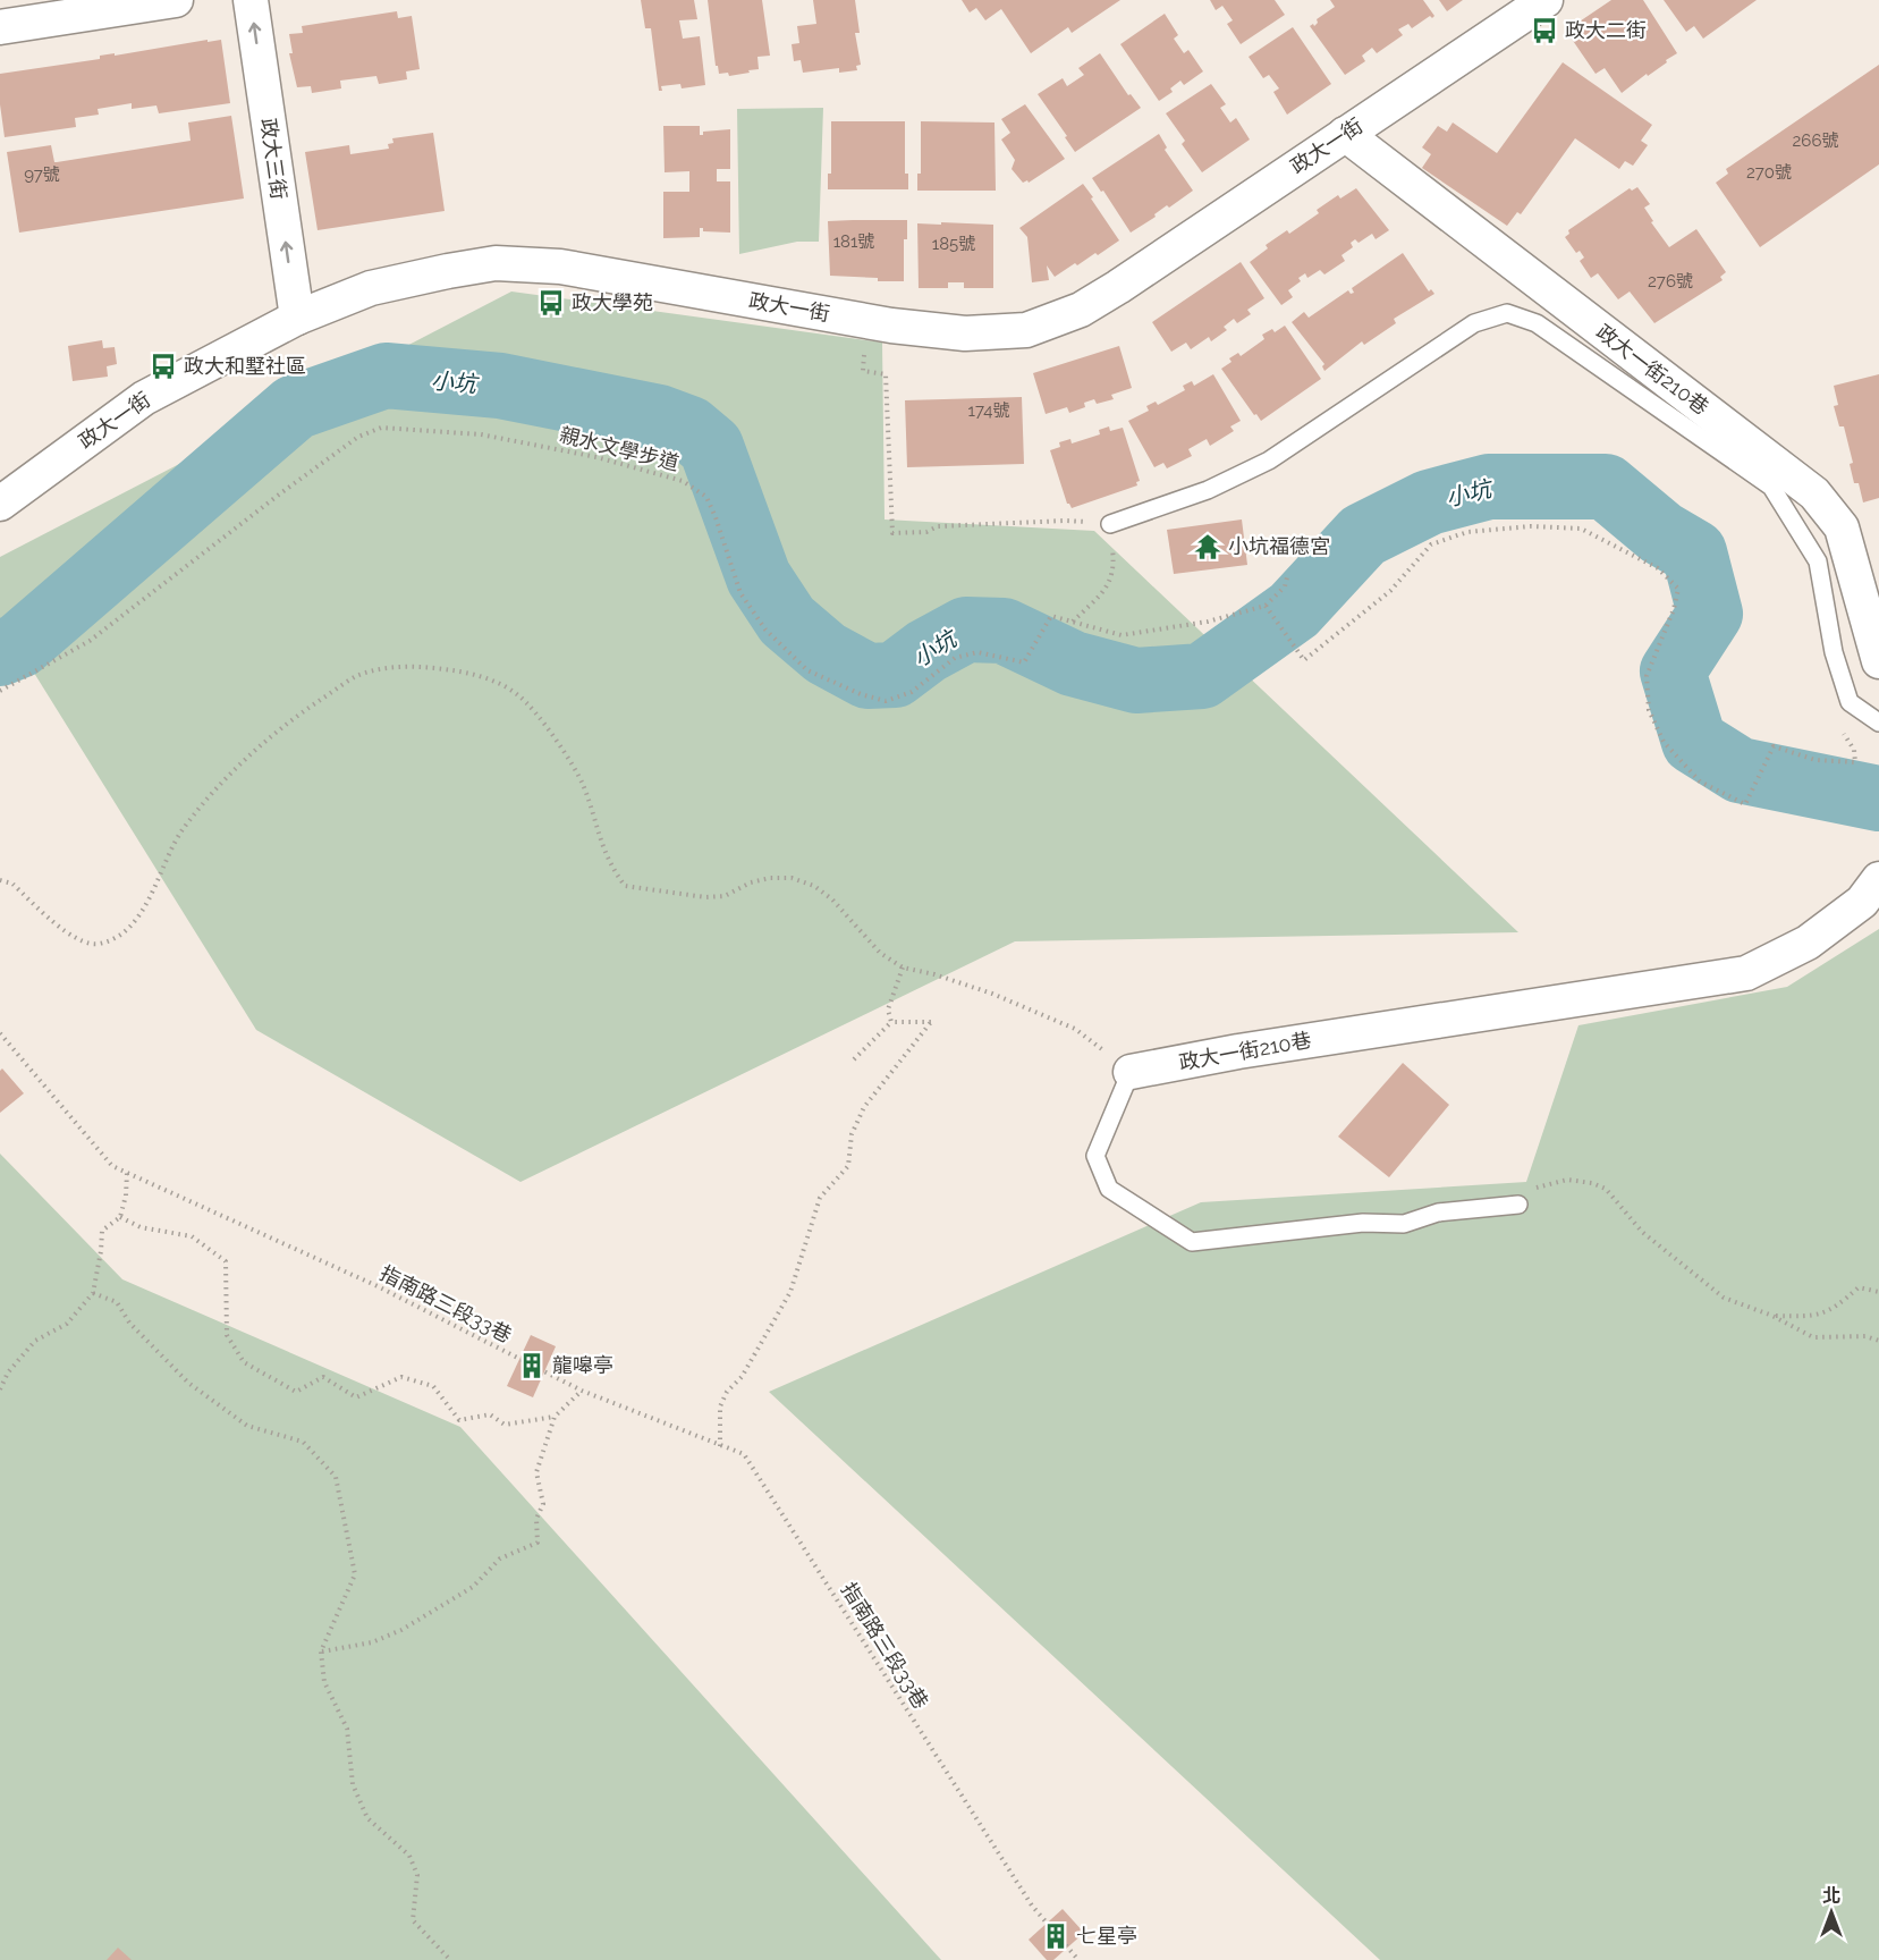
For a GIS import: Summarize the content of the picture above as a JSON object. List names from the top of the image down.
{
  "streets": {
    "street": ["政大一街", "政大三街", "政大一街210巷"],
    "path": ["親水文學步道", "指南路三段33巷"]
  },
  "crossings": [
    ["政大一街", "政大三街"],
    ["政大一街", "政大一街210巷"]
  ],
  "one_way": ["政大三街"],
  "water": ["小坑"],
  "places": {
    "bus stop": ["政大二街", "政大學苑", "政大和墅社區"],
    "temple": ["小坑福德宮"],
    "building": ["龍嗥亭", "七星亭"]
  },
  "house_numbers": [
    "266號",
    "270號",
    "97號",
    "181號",
    "185號",
    "276號",
    "174號"
  ],
  "north": "top"
}
